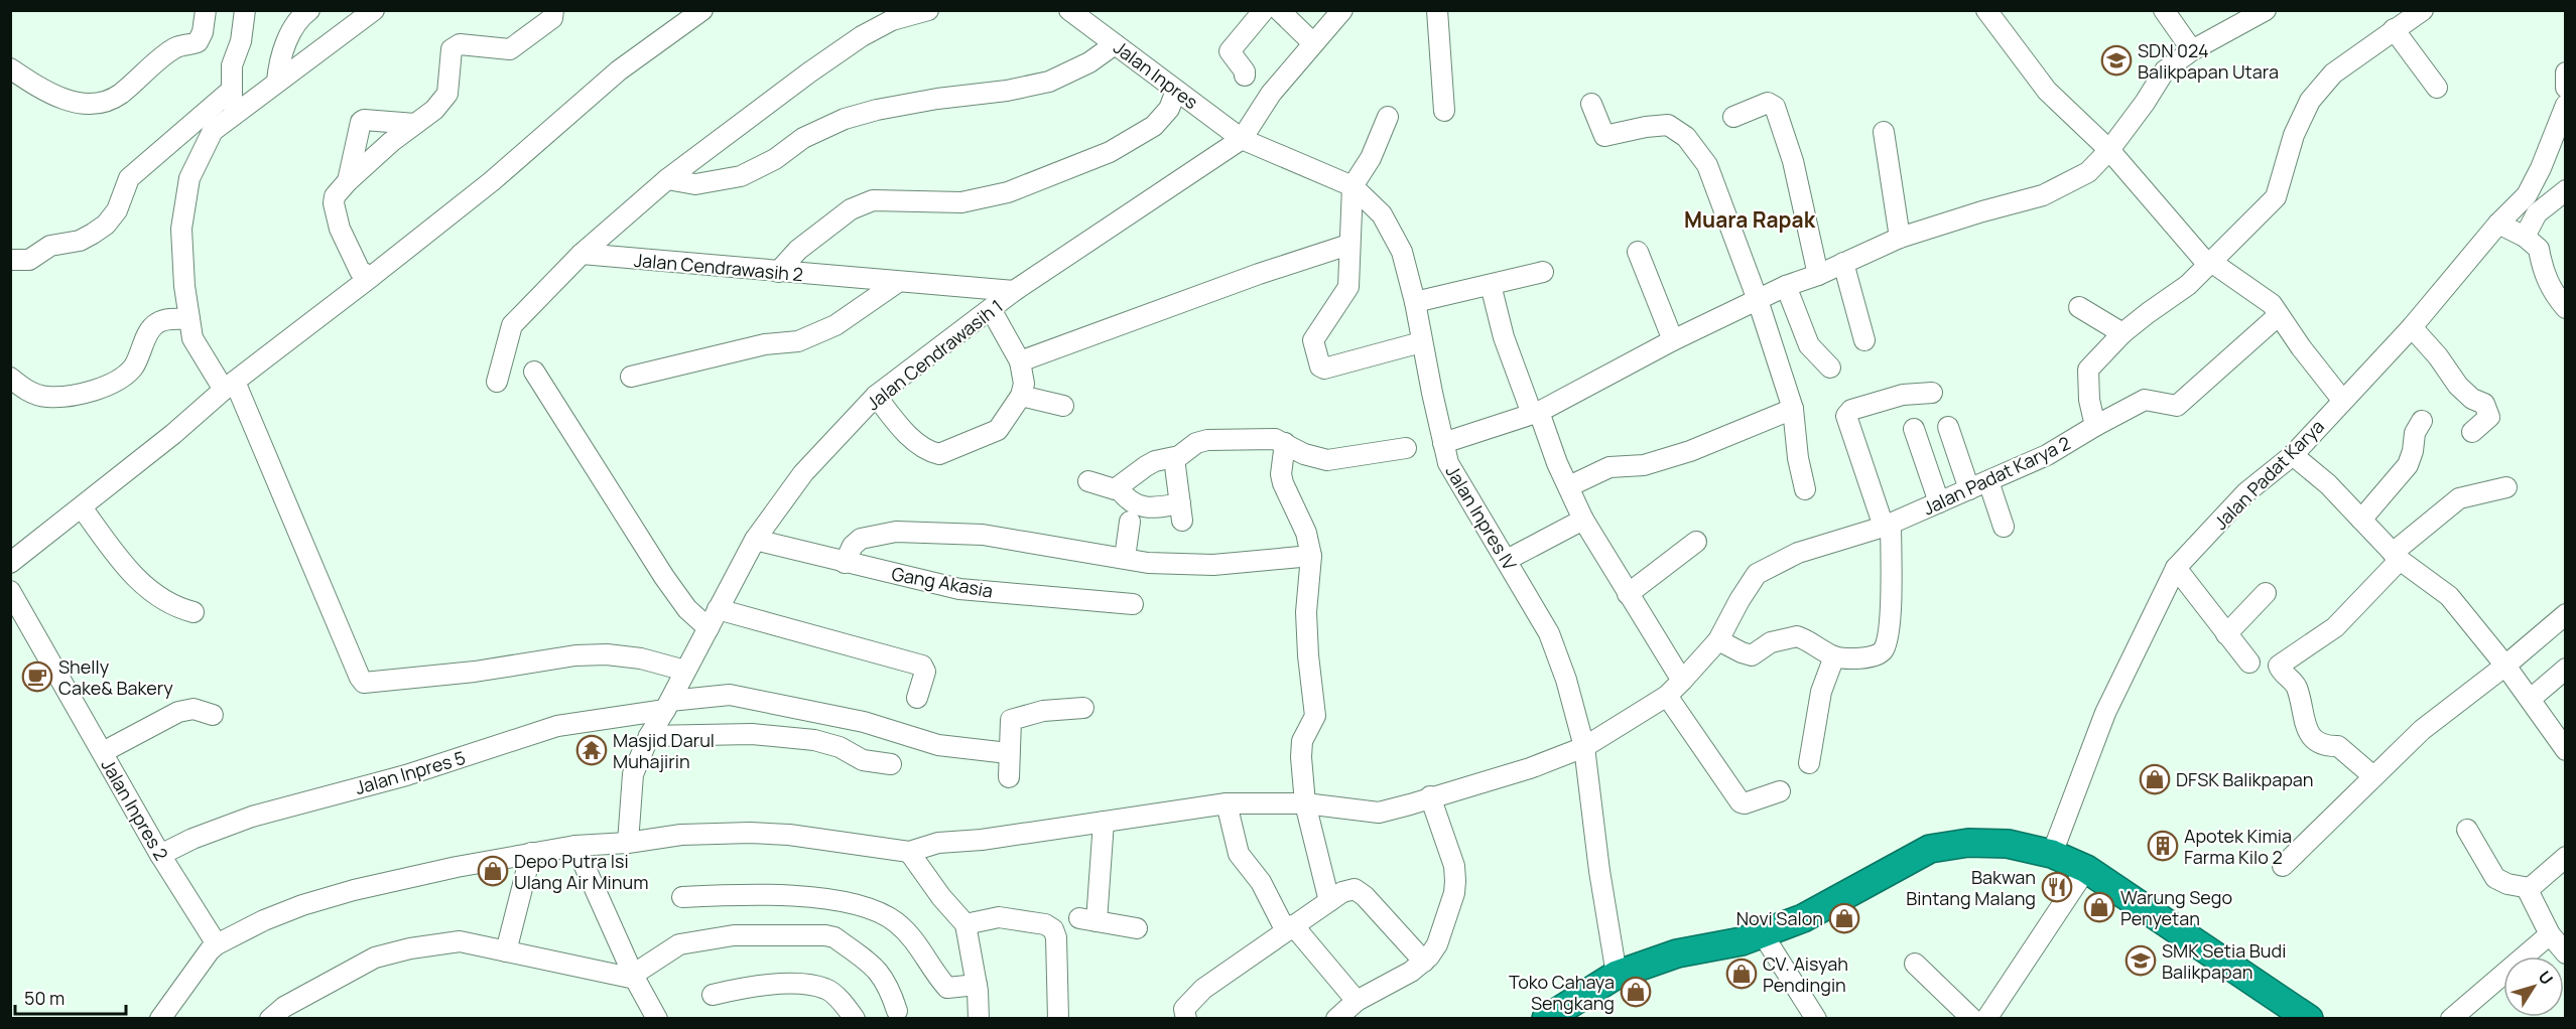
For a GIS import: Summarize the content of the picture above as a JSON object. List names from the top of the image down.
{
  "streets": {
    "street": [
      "Jalan Inpres",
      "Jalan Cendrawasih 2",
      "Jalan Cendrawasih 1",
      "Jalan Padat Karya",
      "Jalan Padat Karya 2",
      "Jalan Inpres IV",
      "Gang Akasia",
      "Jalan Inpres 5",
      "Jalan Inpres 2"
    ]
  },
  "crossings": [
    ["Jalan Inpres", "Jalan Cendrawasih 1"],
    ["Jalan Inpres", "Jalan Inpres IV"],
    ["Jalan Cendrawasih 2", "Jalan Cendrawasih 1"],
    ["Jalan Cendrawasih 1", "Jalan Inpres IV"],
    ["Jalan Cendrawasih 1", "Gang Akasia"],
    ["Jalan Cendrawasih 1", "Jalan Inpres 5"],
    ["Jalan Padat Karya 2", "Jalan Inpres IV"],
    ["Jalan Inpres 5", "Jalan Inpres 2"]
  ],
  "districts": ["Muara Rapak"],
  "places": {
    "school or university": ["SDN 024 Balikpapan Utara", "SMK Setia Budi Balikpapan"],
    "cafe": ["Shelly Cake& Bakery"],
    "temple": ["Masjid Darul Muhajirin"],
    "shop": [
      "DFSK Balikpapan",
      "Depo Putra Isi Ulang Air Minum",
      "Warung Sego Penyetan",
      "Novi Salon",
      "CV. Aisyah Pendingin",
      "Toko Cahaya Sengkang"
    ],
    "building": ["Apotek Kimia Farma Kilo 2"],
    "restaurant": ["Bakwan Bintang Malang"]
  },
  "scale_bar": "50 m",
  "north": "top right"
}
